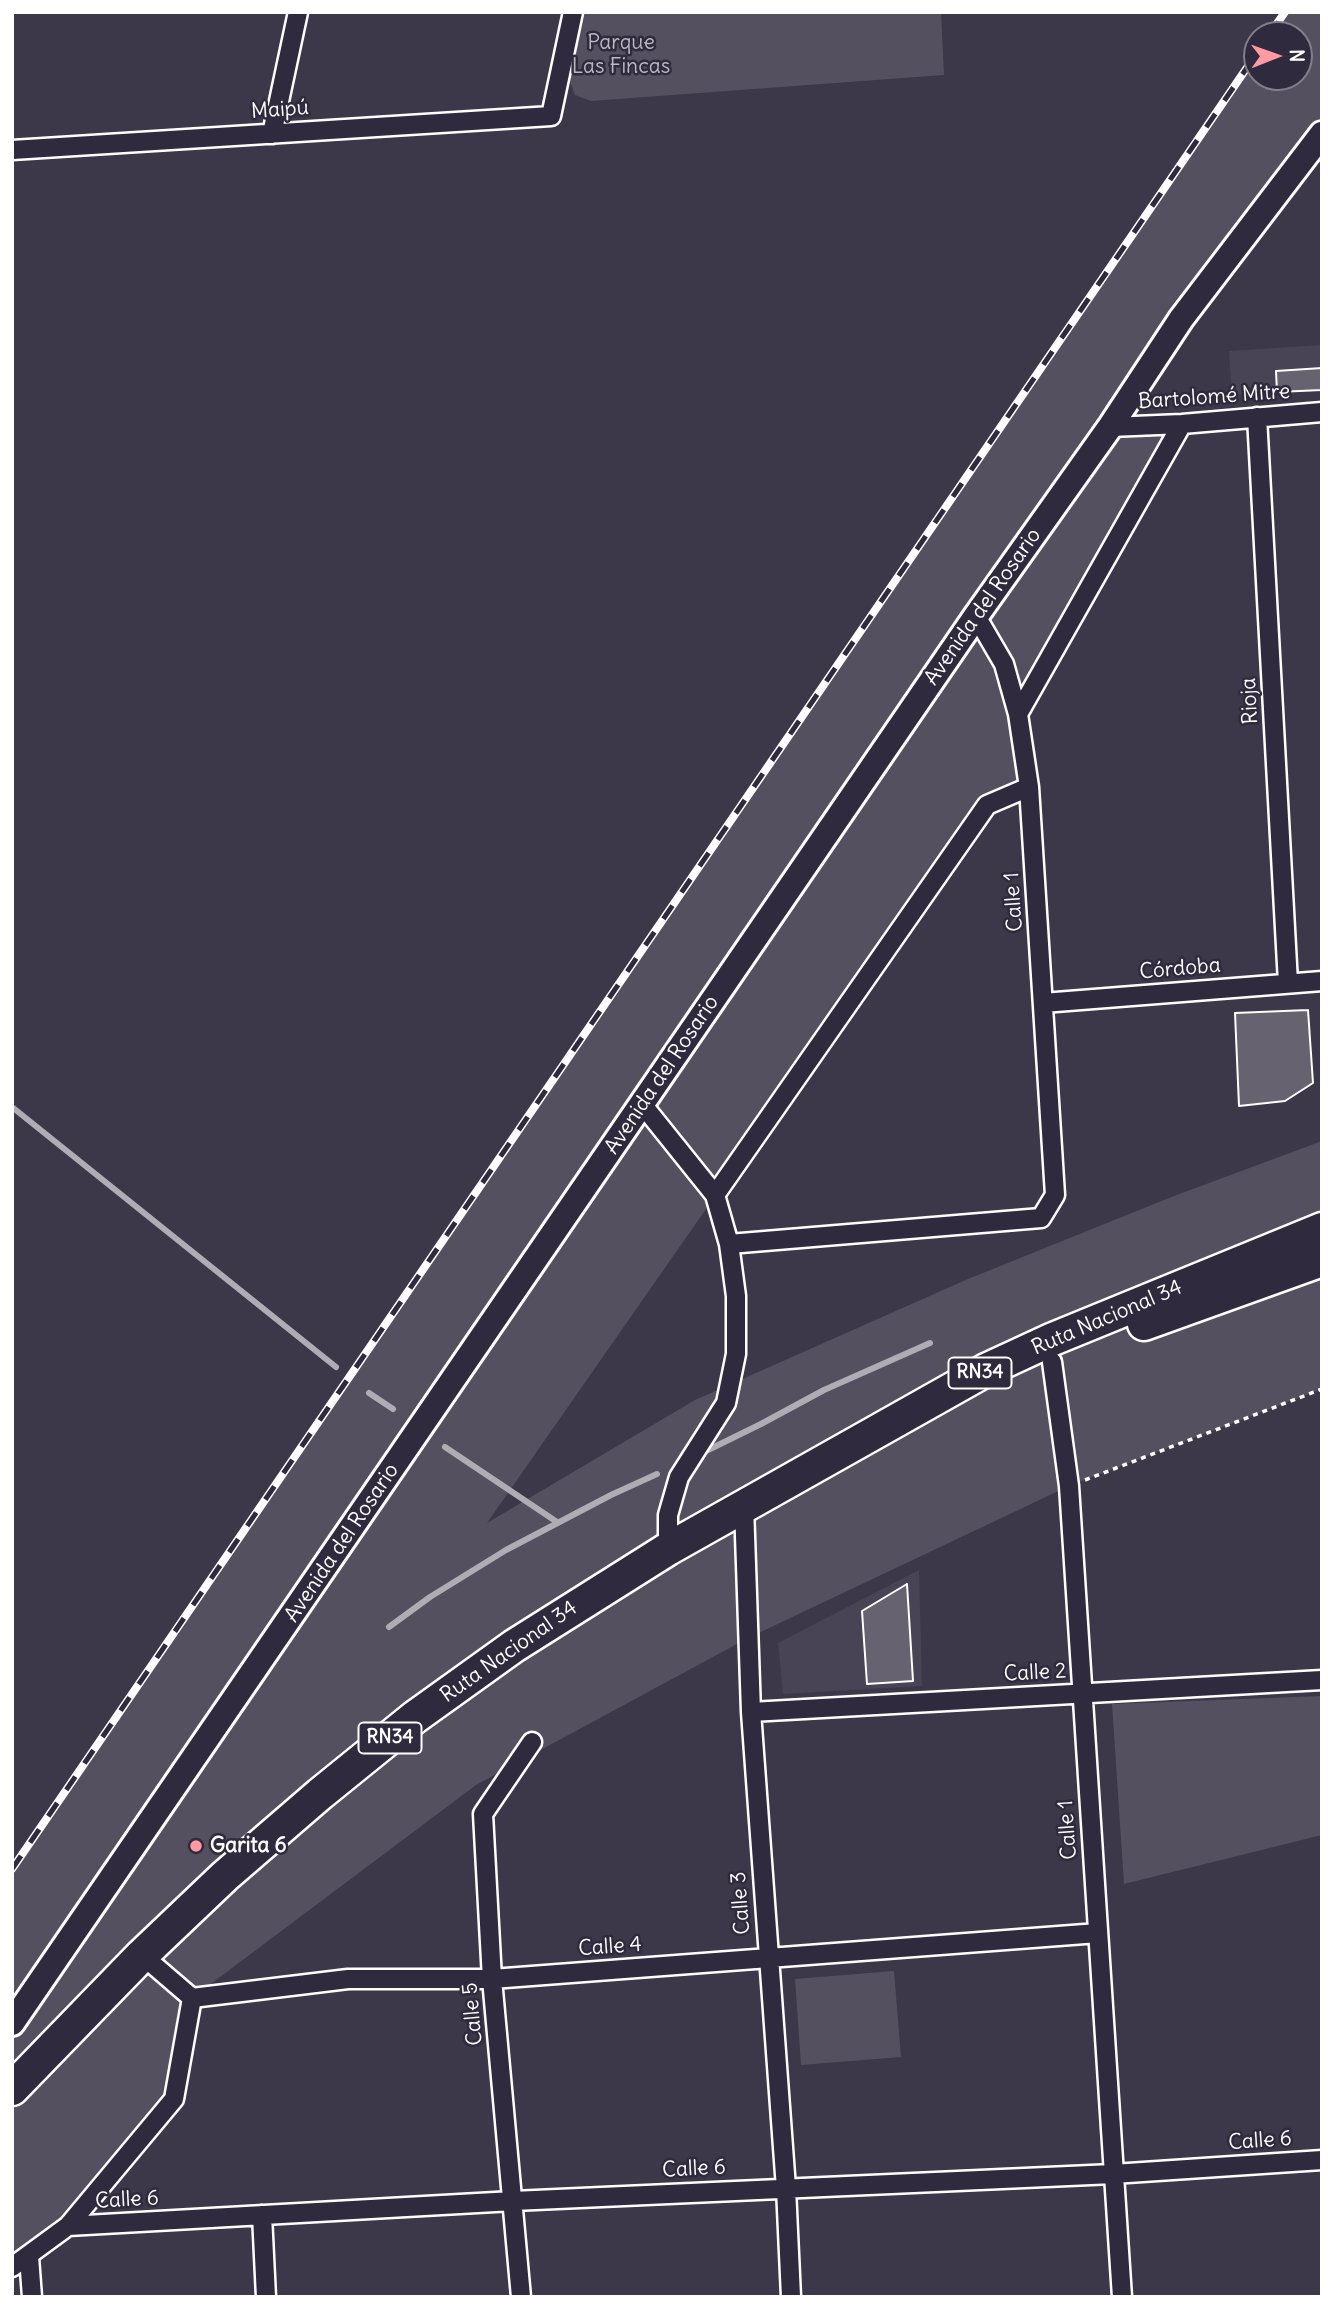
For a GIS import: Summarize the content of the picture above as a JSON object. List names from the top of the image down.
{
  "streets": {
    "highway": ["Ruta Nacional 34", "RN34"],
    "main road": ["Avenida del Rosario"],
    "street": [
      "Maipú",
      "Bartolomé Mitre",
      "Rioja",
      "Calle 1",
      "Córdoba",
      "Calle 2",
      "Calle 3",
      "Calle 4",
      "Calle 5",
      "Calle 6"
    ]
  },
  "crossings": [
    ["Bartolomé Mitre", "Avenida del Rosario"],
    ["Bartolomé Mitre", "Rioja"],
    ["Avenida del Rosario", "Calle 1"],
    ["Rioja", "Córdoba"],
    ["Calle 1", "Córdoba"],
    ["Calle 1", "Ruta Nacional 34"],
    ["Calle 1", "Calle 2"],
    ["Calle 1", "Calle 4"],
    ["Calle 1", "Calle 6"],
    ["Ruta Nacional 34", "Calle 3"],
    ["Calle 2", "Calle 3"],
    ["Calle 3", "Calle 4"],
    ["Calle 3", "Calle 6"],
    ["Calle 4", "Calle 5"],
    ["Calle 5", "Calle 6"]
  ],
  "parks": ["Parque Las Fincas"],
  "places": ["Garita 6"],
  "north": "right"
}
